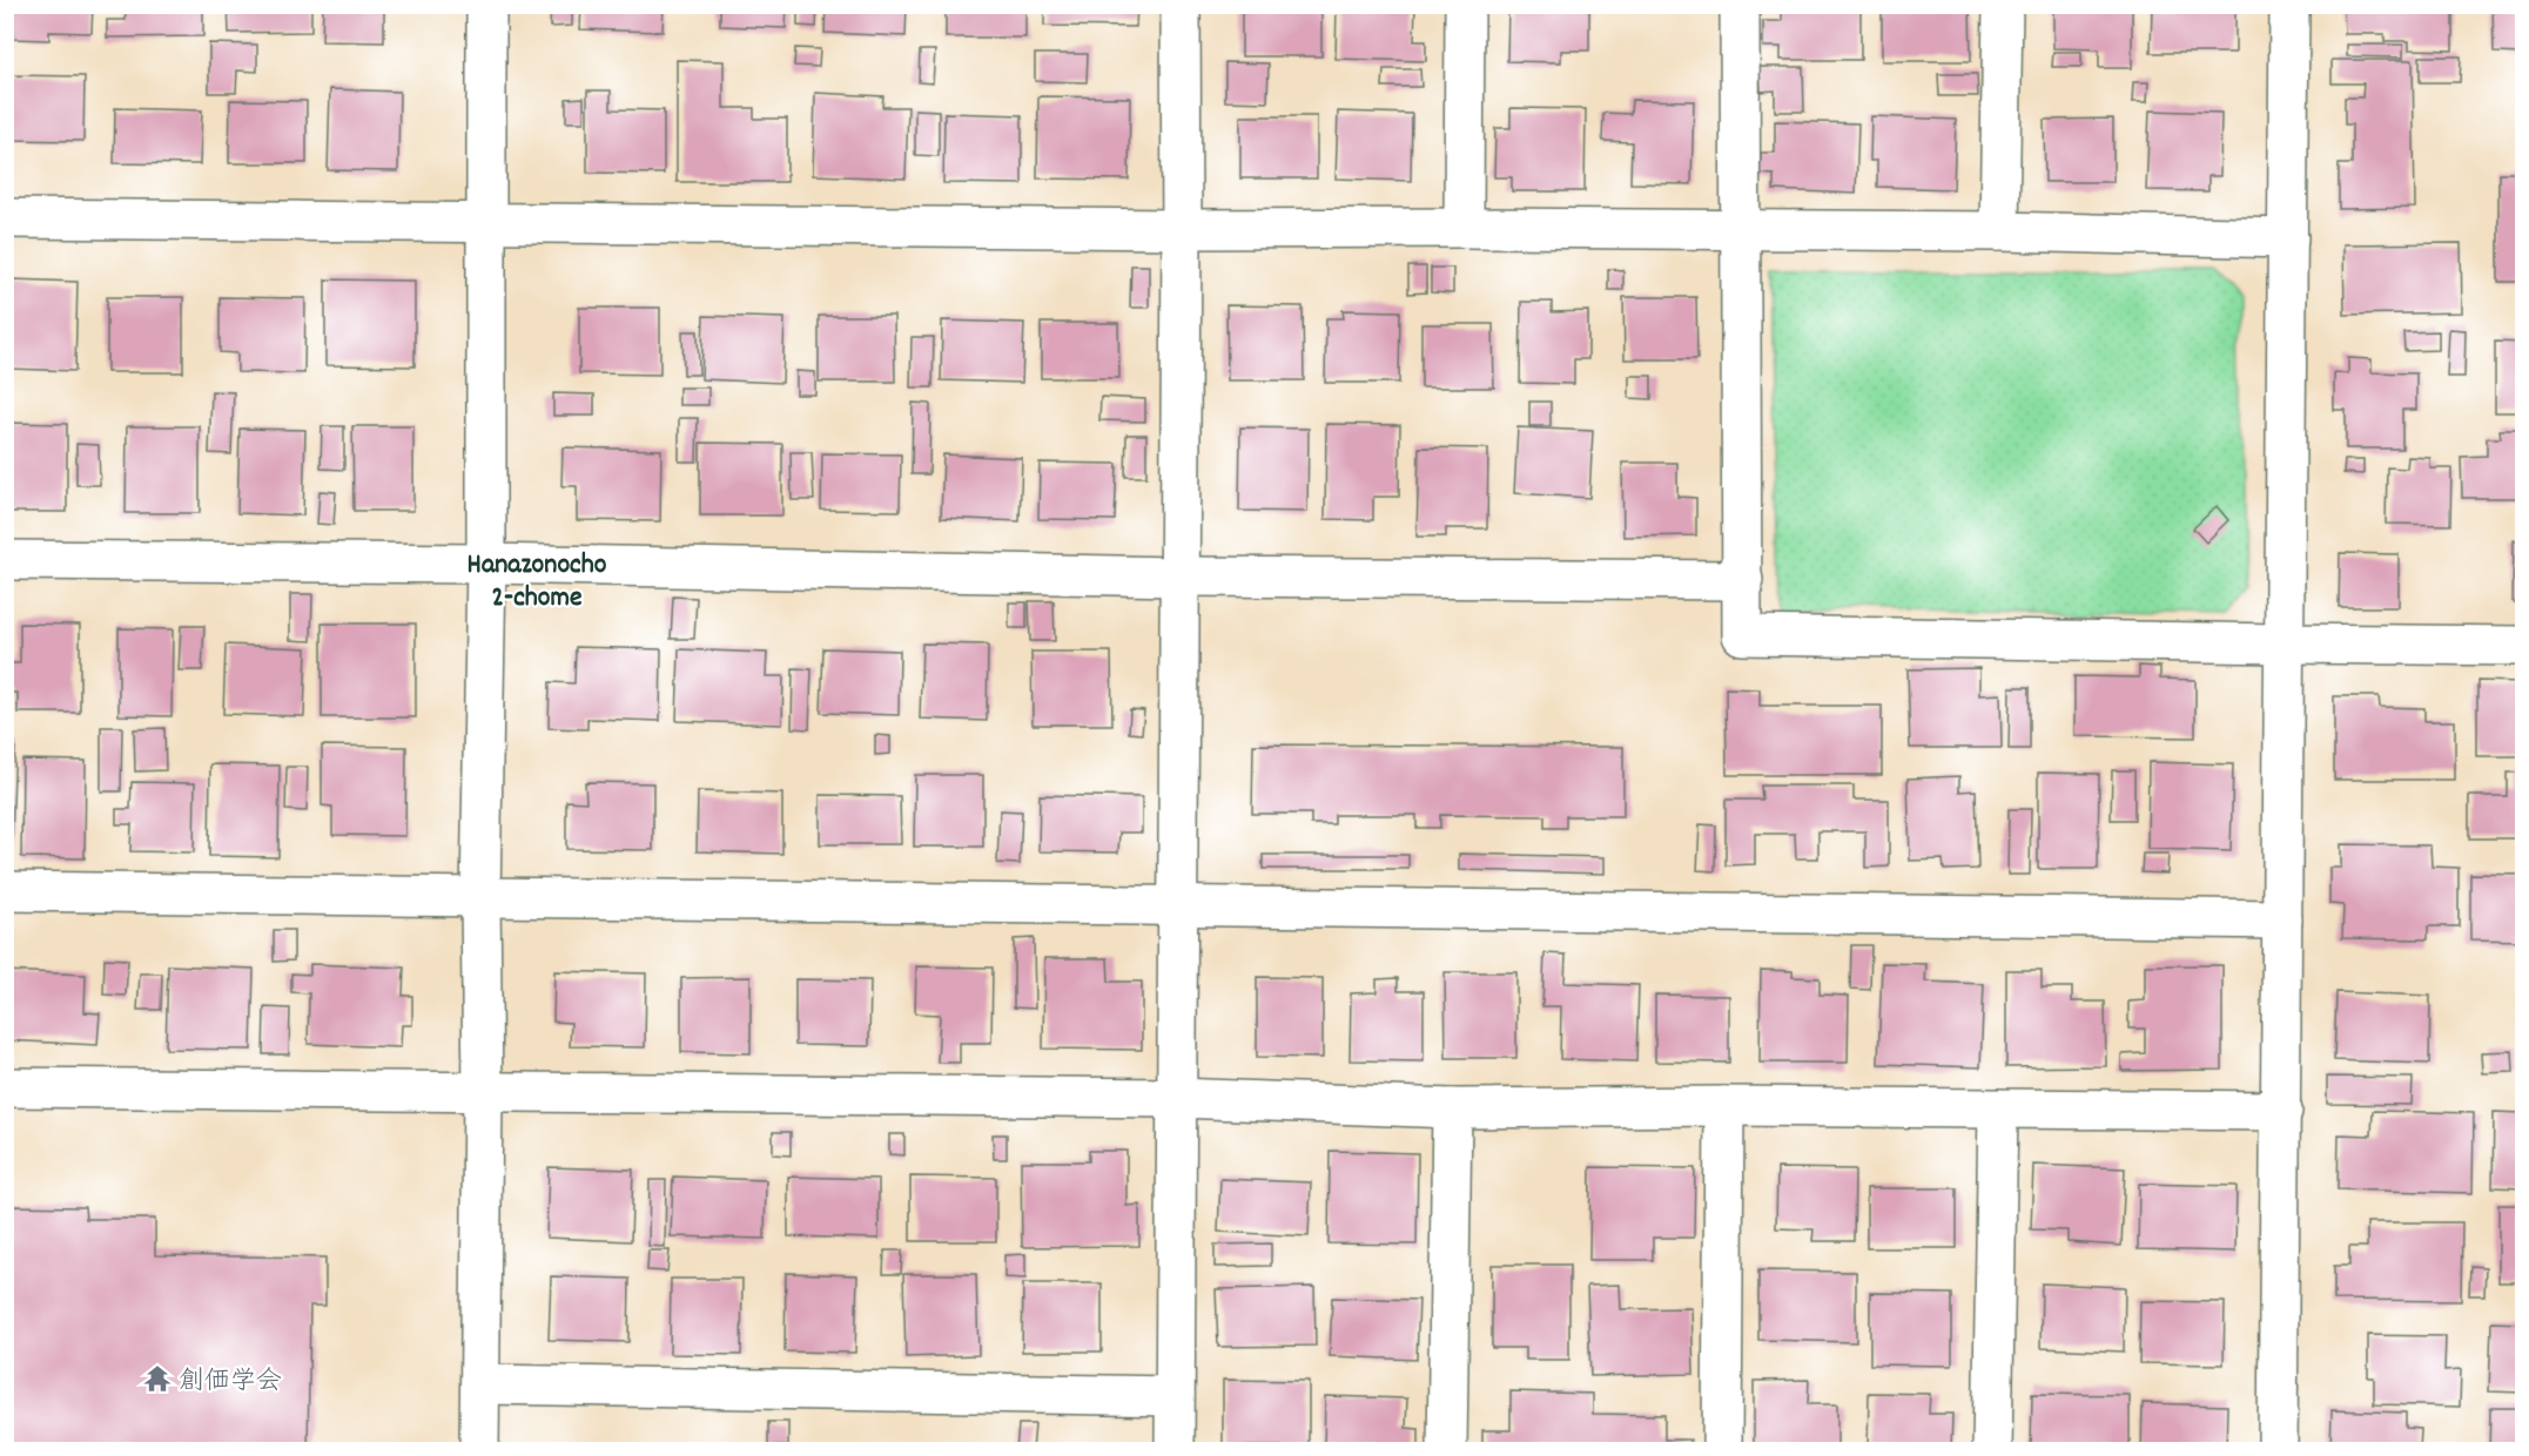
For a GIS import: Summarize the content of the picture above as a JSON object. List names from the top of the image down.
{
  "districts": ["Hanazonocho 2-chome"],
  "places": {
    "temple": ["創価学会"]
  }
}
